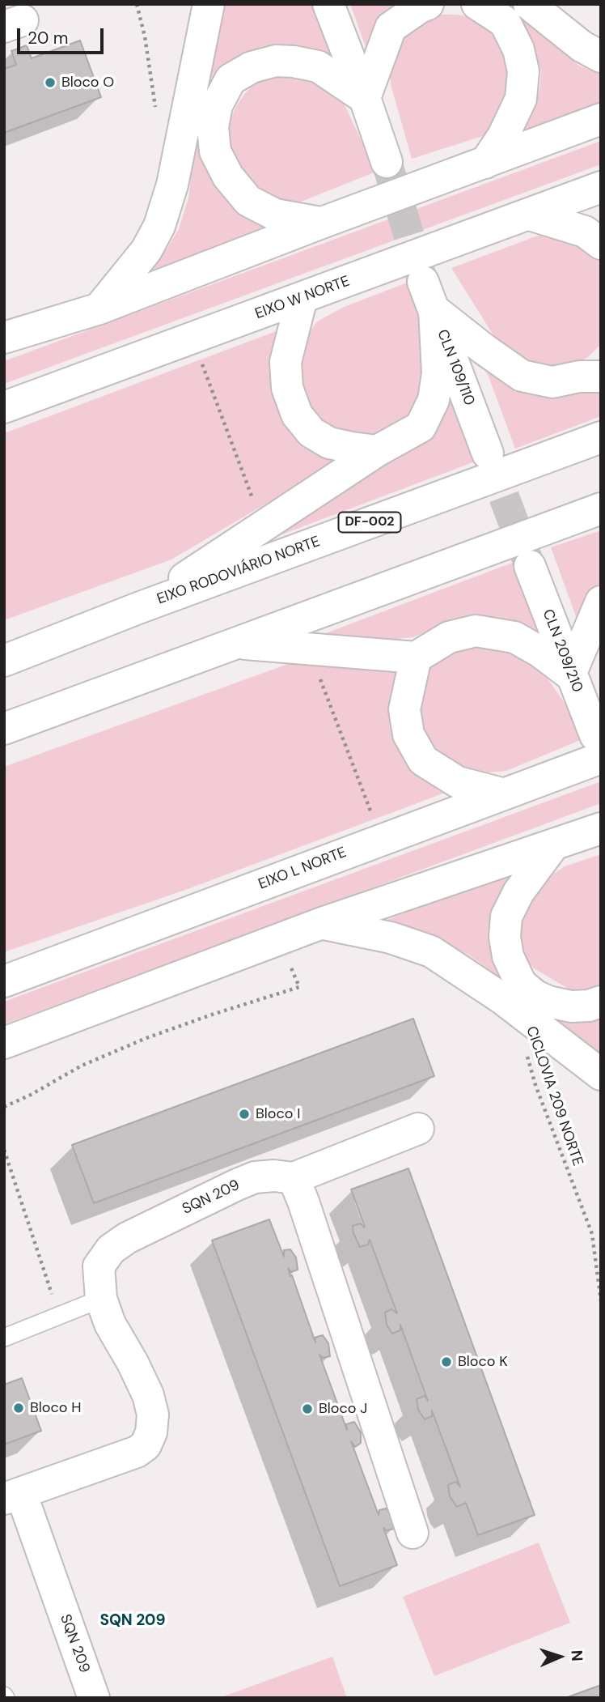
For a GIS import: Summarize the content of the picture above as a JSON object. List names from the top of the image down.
{
  "streets": {
    "main road": [
      "EIXO W NORTE",
      "CLN 109/110",
      "DF-002",
      "EIXO RODOVIÁRIO NORTE",
      "CLN 209/210",
      "EIXO L NORTE",
      "SQN 209"
    ],
    "path": ["CICLOVIA 209 NORTE"]
  },
  "crossings": [
    ["CLN 209/210", "EIXO L NORTE"]
  ],
  "districts": ["SQN 209"],
  "places": [
    "Bloco O",
    "Bloco I",
    "Bloco K",
    "Bloco H",
    "Bloco J"
  ],
  "scale_bar": "20 m",
  "north": "right"
}
